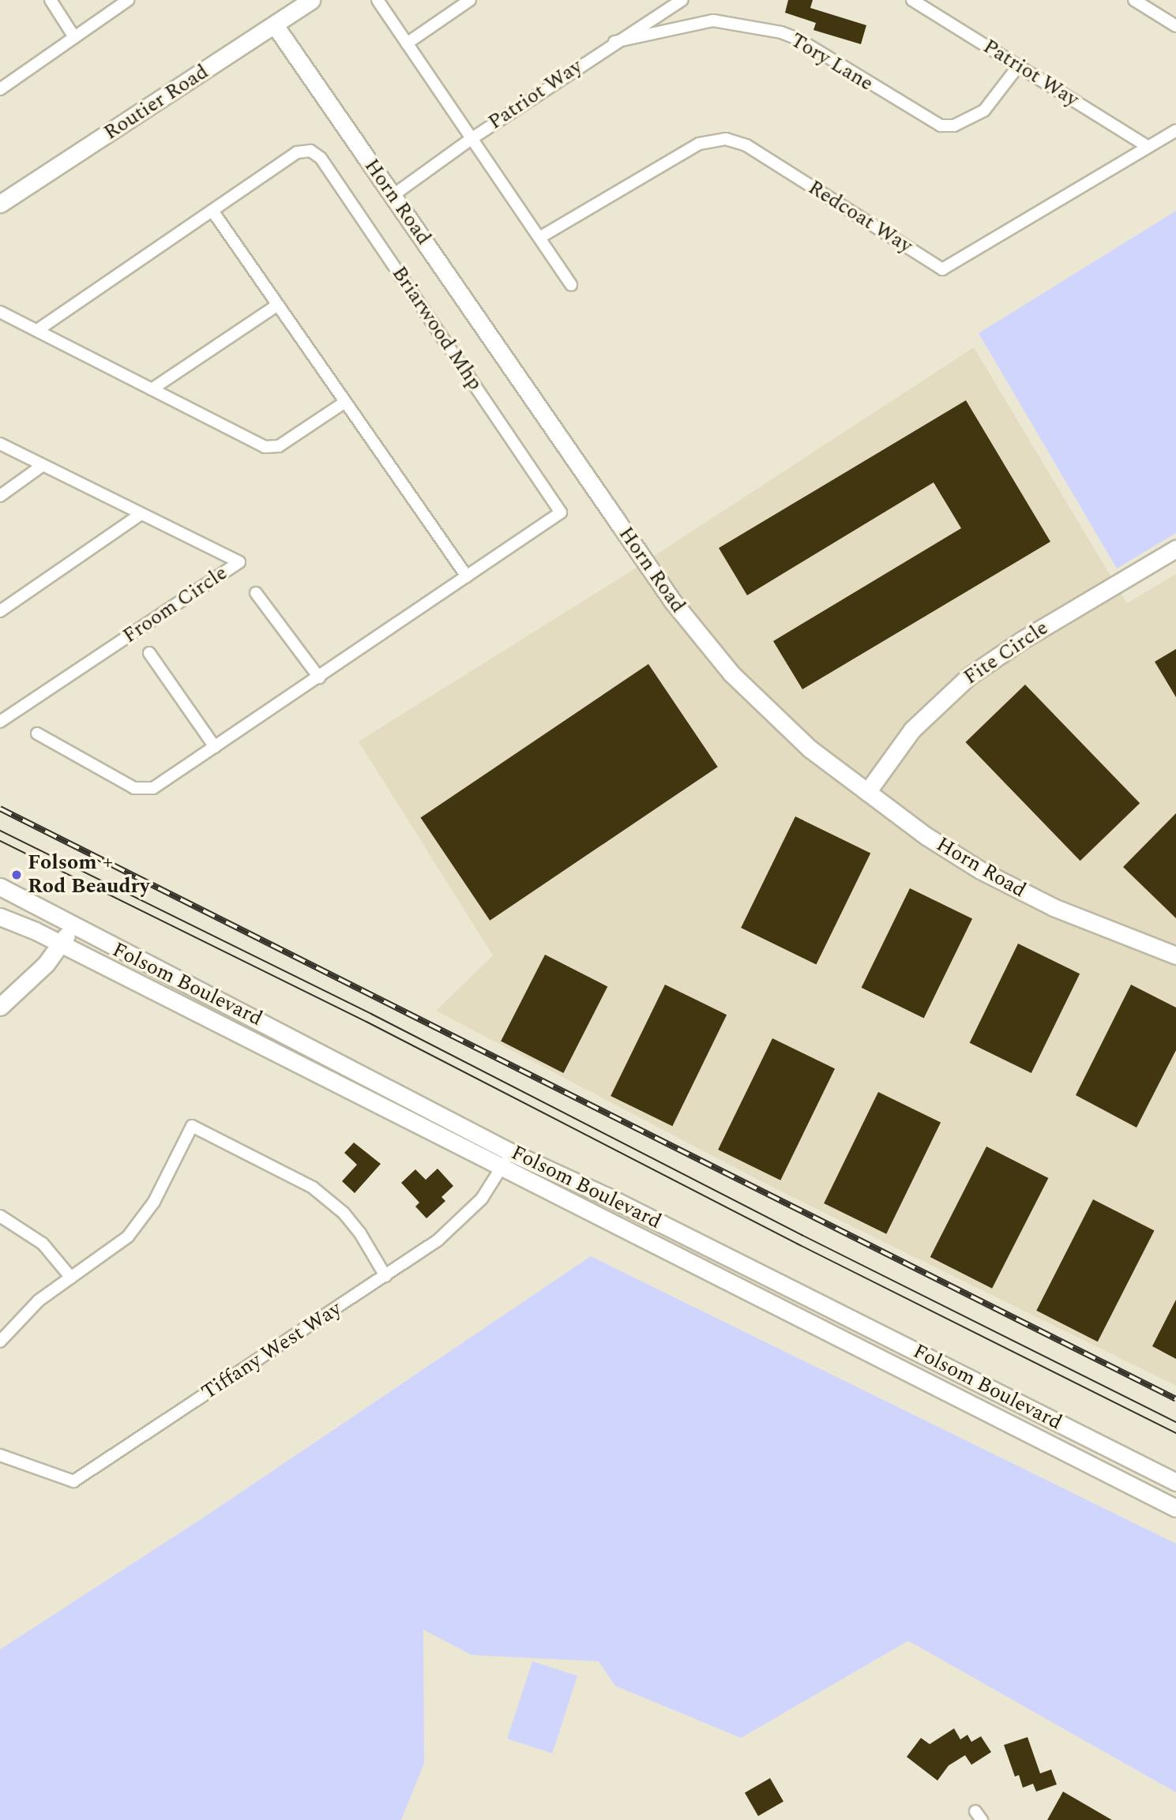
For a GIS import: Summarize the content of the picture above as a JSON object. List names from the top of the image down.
{
  "streets": {
    "main road": [
      "Routier Road",
      "Horn Road",
      "Fite Circle",
      "Folsom Boulevard"
    ],
    "street": [
      "Tory Lane",
      "Patriot Way",
      "Redcoat Way",
      "Briarwood Mhp",
      "Froom Circle",
      "Tiffany West Way"
    ]
  },
  "crossings": [
    ["Tory Lane", "Patriot Way"],
    ["Patriot Way", "Horn Road"],
    ["Patriot Way", "Redcoat Way"],
    ["Routier Road", "Horn Road"],
    ["Horn Road", "Fite Circle"],
    ["Folsom Boulevard", "Tiffany West Way"]
  ],
  "places": ["Folsom + Rod Beaudry"]
}
